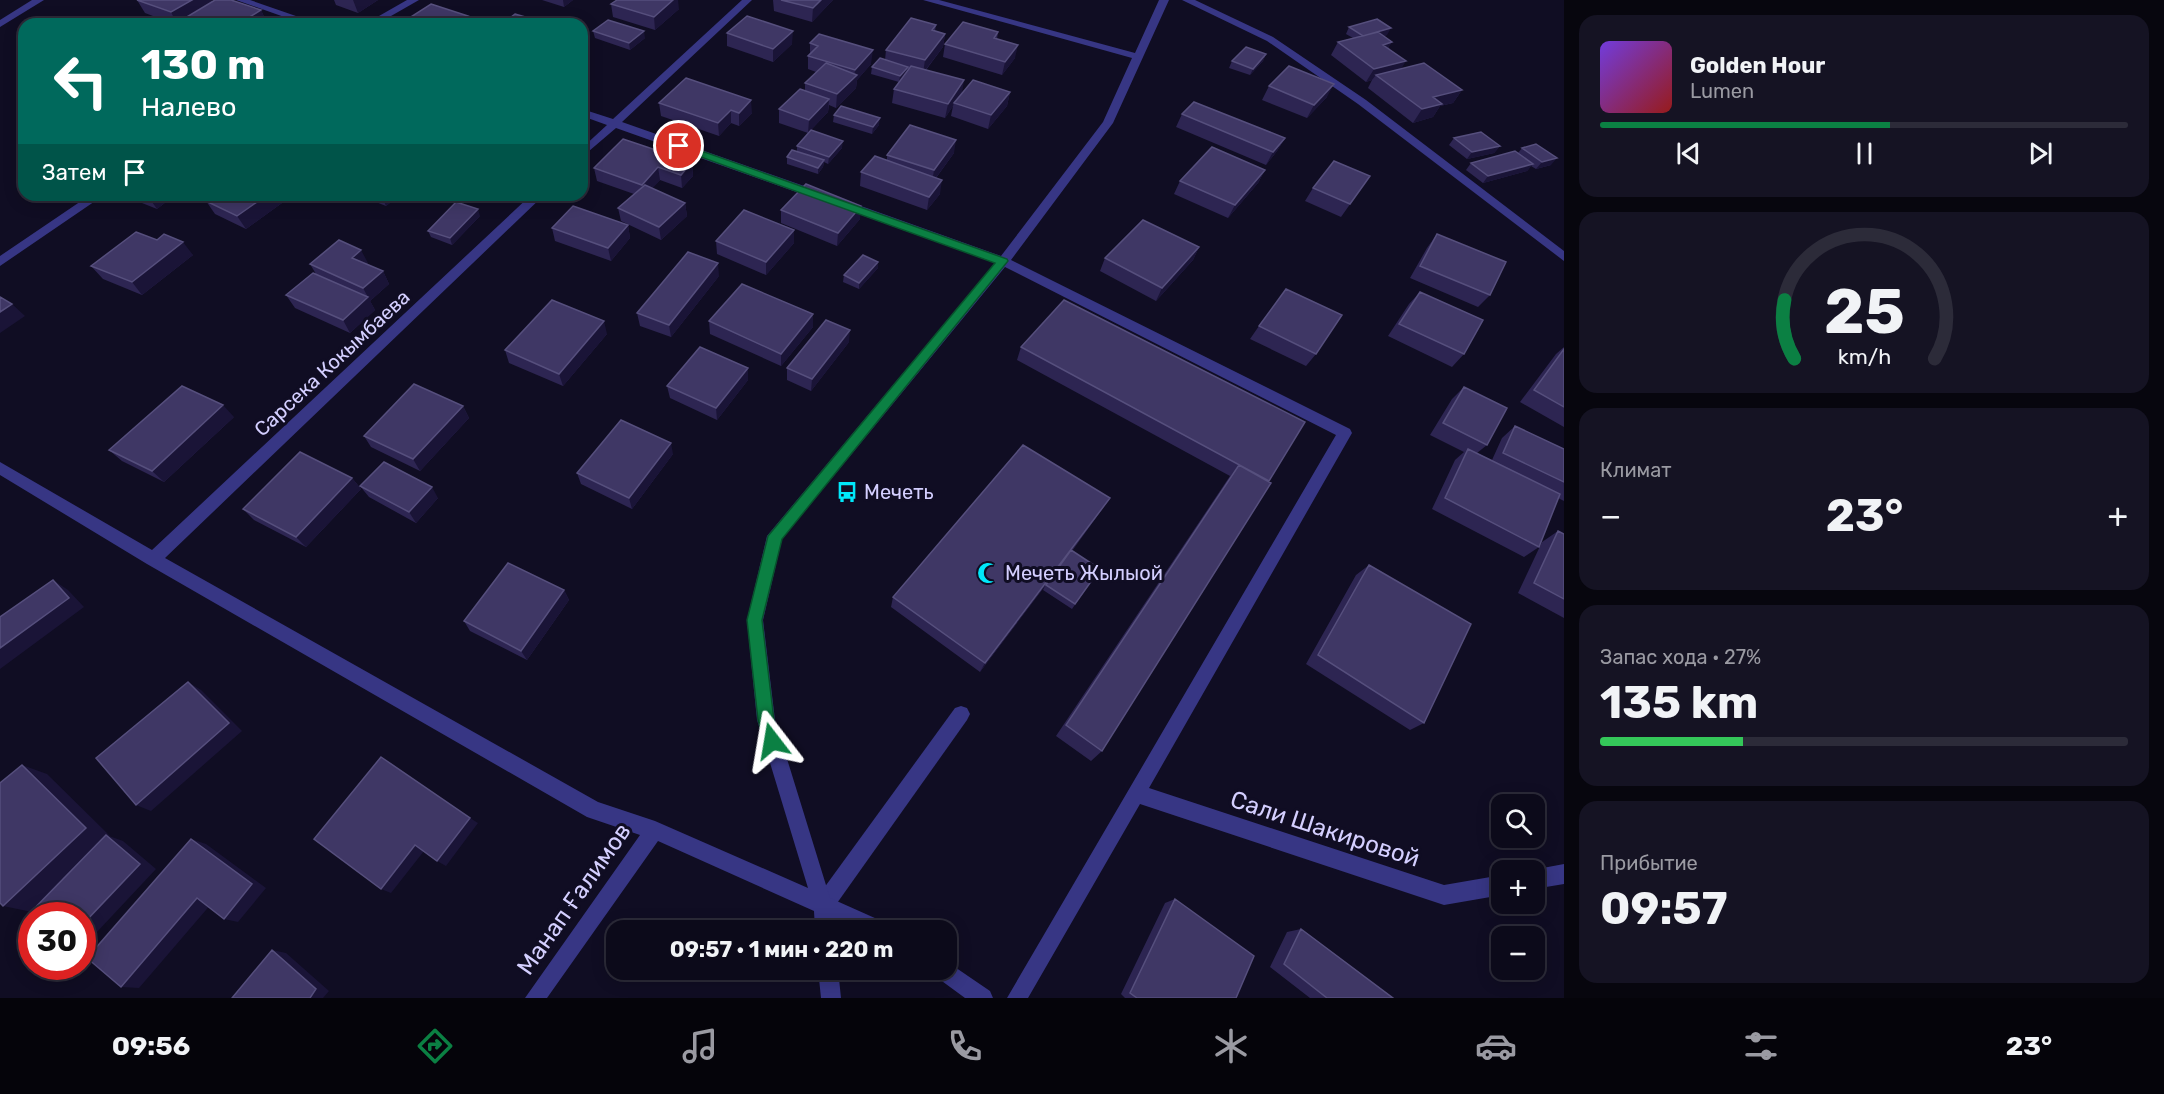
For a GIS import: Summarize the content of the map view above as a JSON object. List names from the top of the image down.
{
  "streets": {
    "street": ["Сарсека Кокымбаева", "Сали Шакировой", "Манап Ғалимов"]
  },
  "places": {
    "bus stop": ["Мечеть"],
    "mosque": ["Мечеть Жылыой"]
  },
  "page": {
    "turn": ["130 m", "Налево"],
    "song": ["Golden Hour", "Lumen"],
    "then": "Затем",
    "tile": [
      "Климат",
      ["Запас хода · 27%", "135 km"],
      ["Прибытие", "09:57"]
    ],
    "heat": ["−", "23°", "+"],
    "map_buttons": ["+", "−"],
    "limit": "30",
    "trip": "09:57 · 1 мин · 220 m",
    "tabs": ["09:56", "23°"],
    "gauge": ["25", "km/h"]
  }
}
